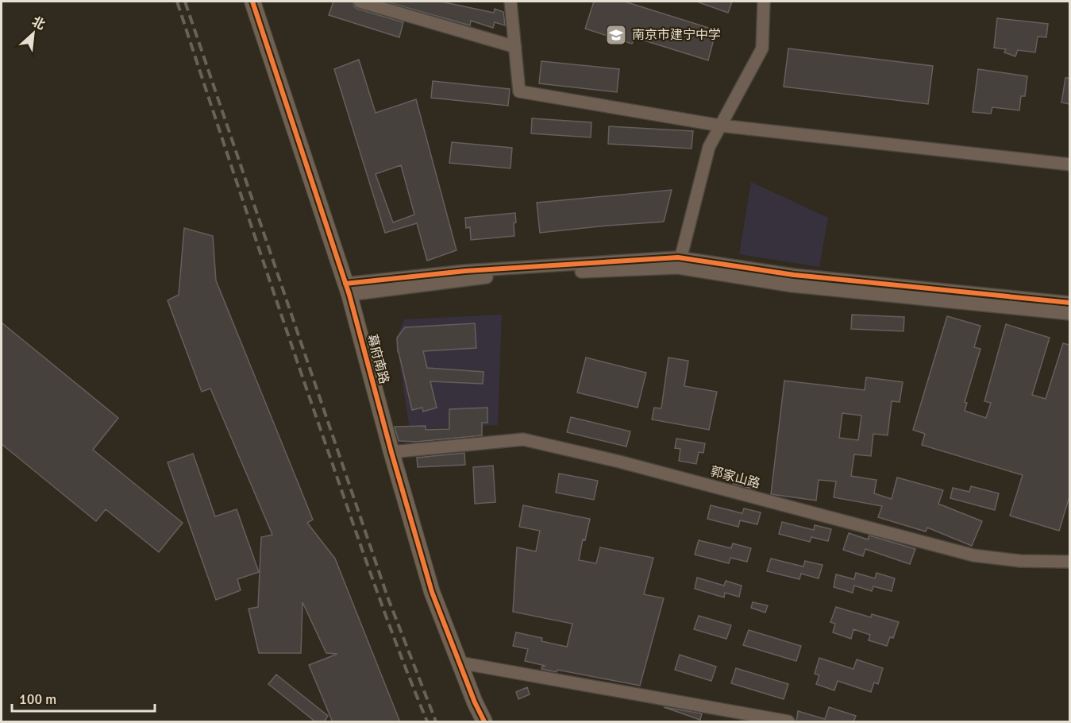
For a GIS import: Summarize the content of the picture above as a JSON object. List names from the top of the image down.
{
  "streets": {
    "street": ["幕府南路", "郭家山路"]
  },
  "crossings": [
    ["幕府南路", "郭家山路"]
  ],
  "places": {
    "school or university": ["南京市建宁中学"]
  },
  "scale_bar": "100 m",
  "north": "top right"
}
